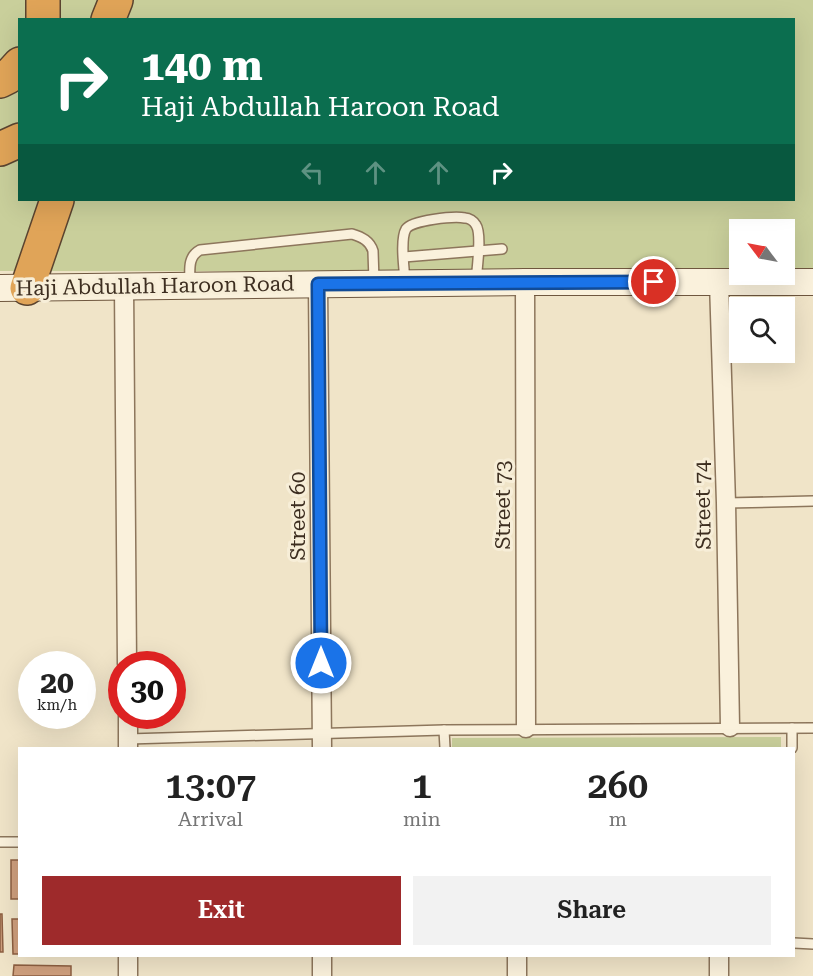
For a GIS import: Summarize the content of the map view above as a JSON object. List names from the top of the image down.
{
  "streets": {
    "street": [
      "Haji Abdullah Haroon Road",
      "Street 73",
      "Street 74",
      "Street 60"
    ]
  },
  "crossings": [
    ["Haji Abdullah Haroon Road", "Street 73"],
    ["Haji Abdullah Haroon Road", "Street 74"],
    ["Haji Abdullah Haroon Road", "Street 60"]
  ],
  "north": "top left",
  "page": {
    "turn": ["140 m", "Haji Abdullah Haroon Road"],
    "speed": "20 km/h",
    "limit": "30",
    "eta": [
      "13:07",
      "Arrival",
      "1",
      "min",
      "260",
      "m"
    ],
    "buttons": ["Exit", "Share"]
  }
}
